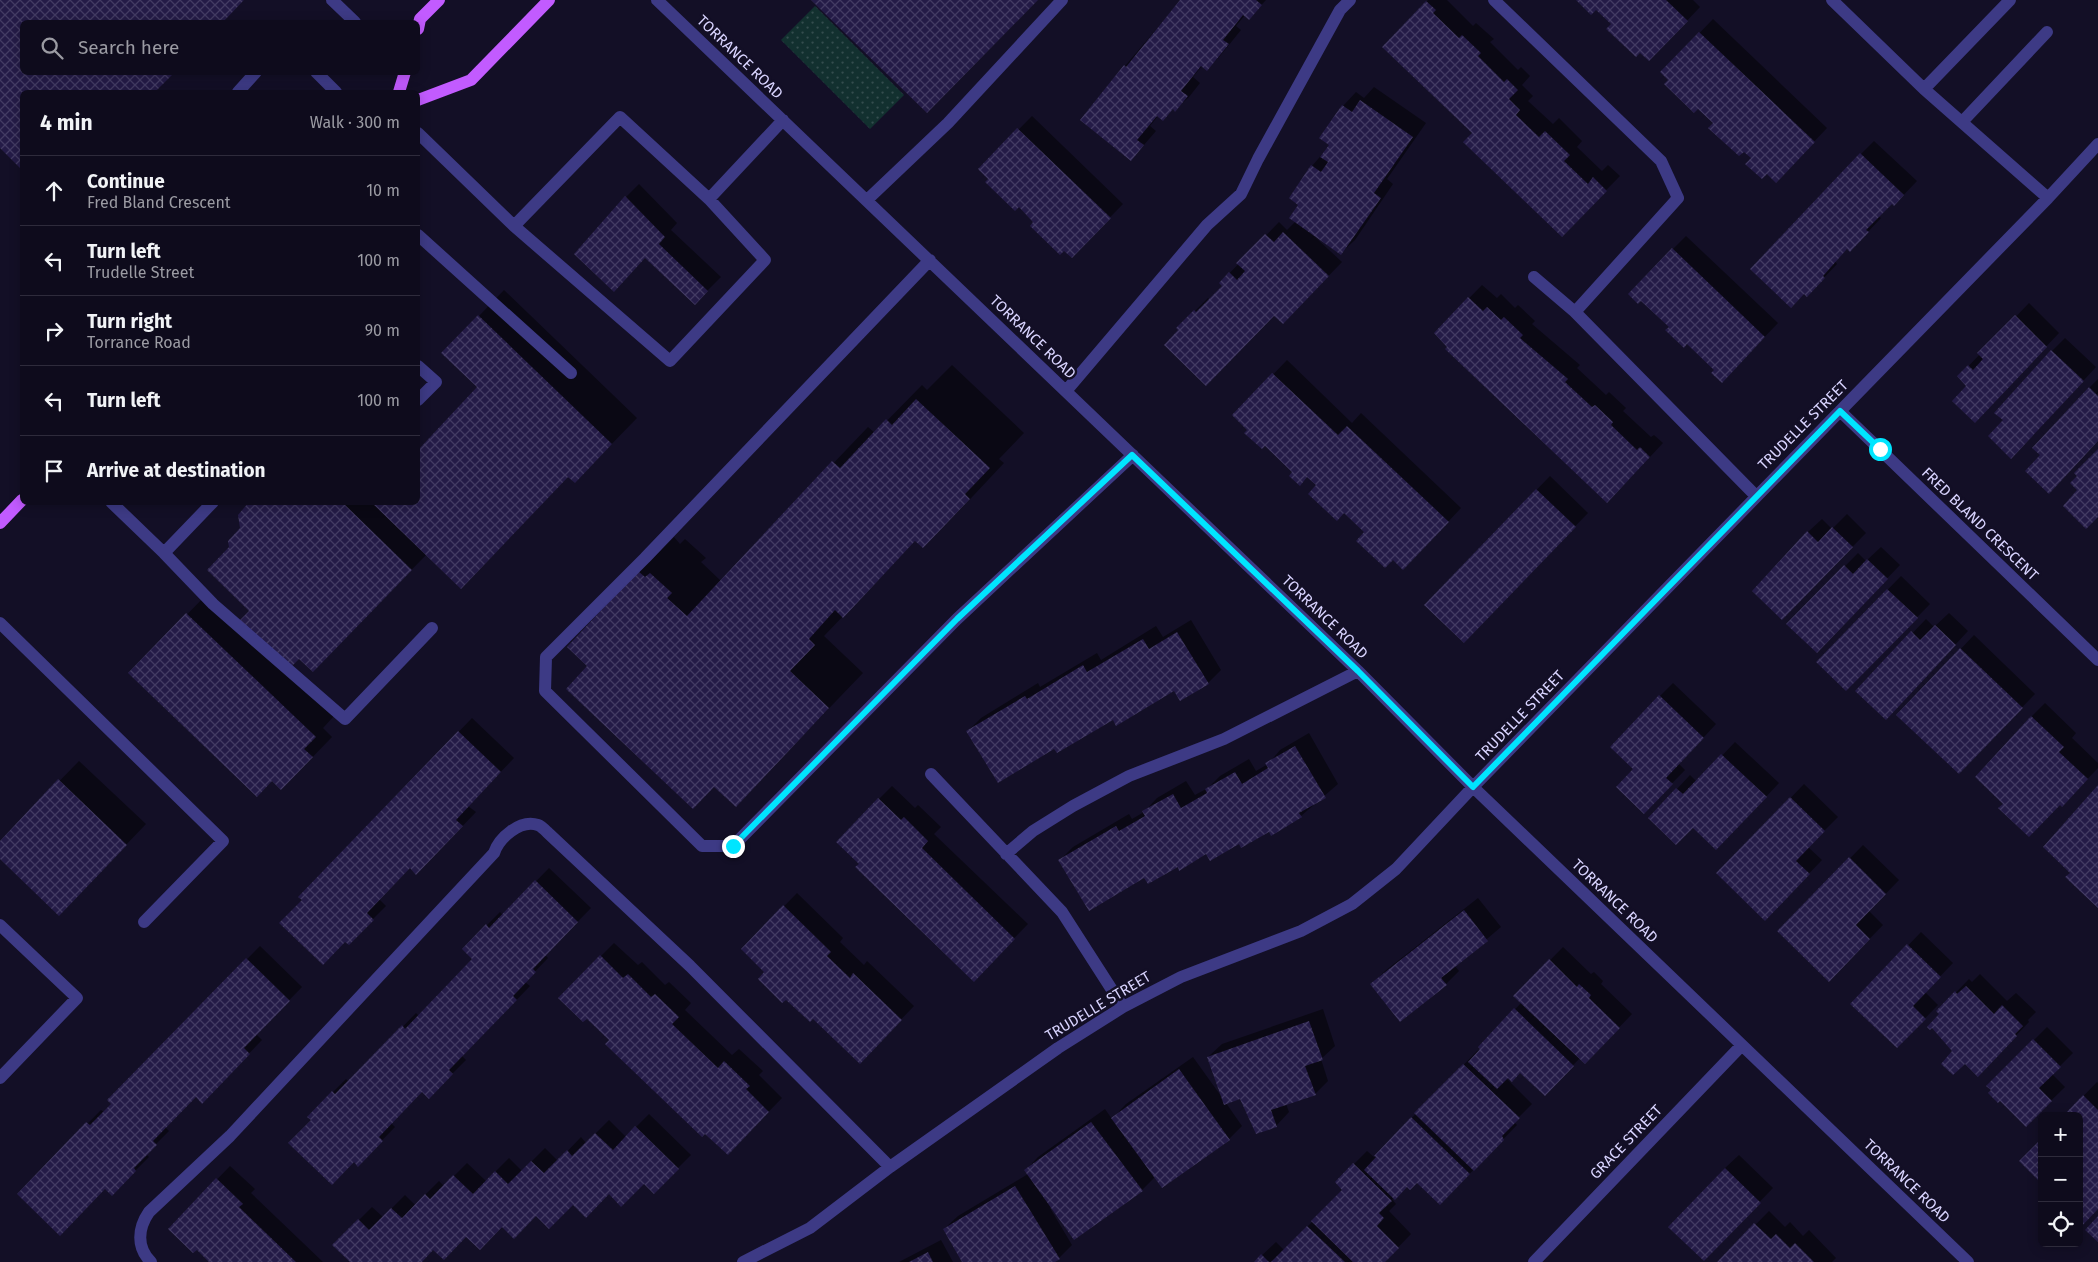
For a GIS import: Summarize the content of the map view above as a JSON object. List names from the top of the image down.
{
  "streets": {
    "street": [
      "TORRANCE ROAD",
      "TRUDELLE STREET",
      "FRED BLAND CRESCENT",
      "GRACE STREET"
    ]
  },
  "crossings": [
    ["TORRANCE ROAD", "TRUDELLE STREET"],
    ["TORRANCE ROAD", "GRACE STREET"],
    ["TRUDELLE STREET", "FRED BLAND CRESCENT"]
  ],
  "page": {
    "search": "Search here",
    "heading": ["4 min", "Walk · 300 m"],
    "list": [
      ["Continue", "Fred Bland Crescent", "10 m"],
      ["Turn left", "Trudelle Street", "100 m"],
      ["Turn right", "Torrance Road", "90 m"],
      ["Turn left", "100 m"],
      "Arrive at destination"
    ],
    "map_buttons": ["+", "−"]
  }
}
